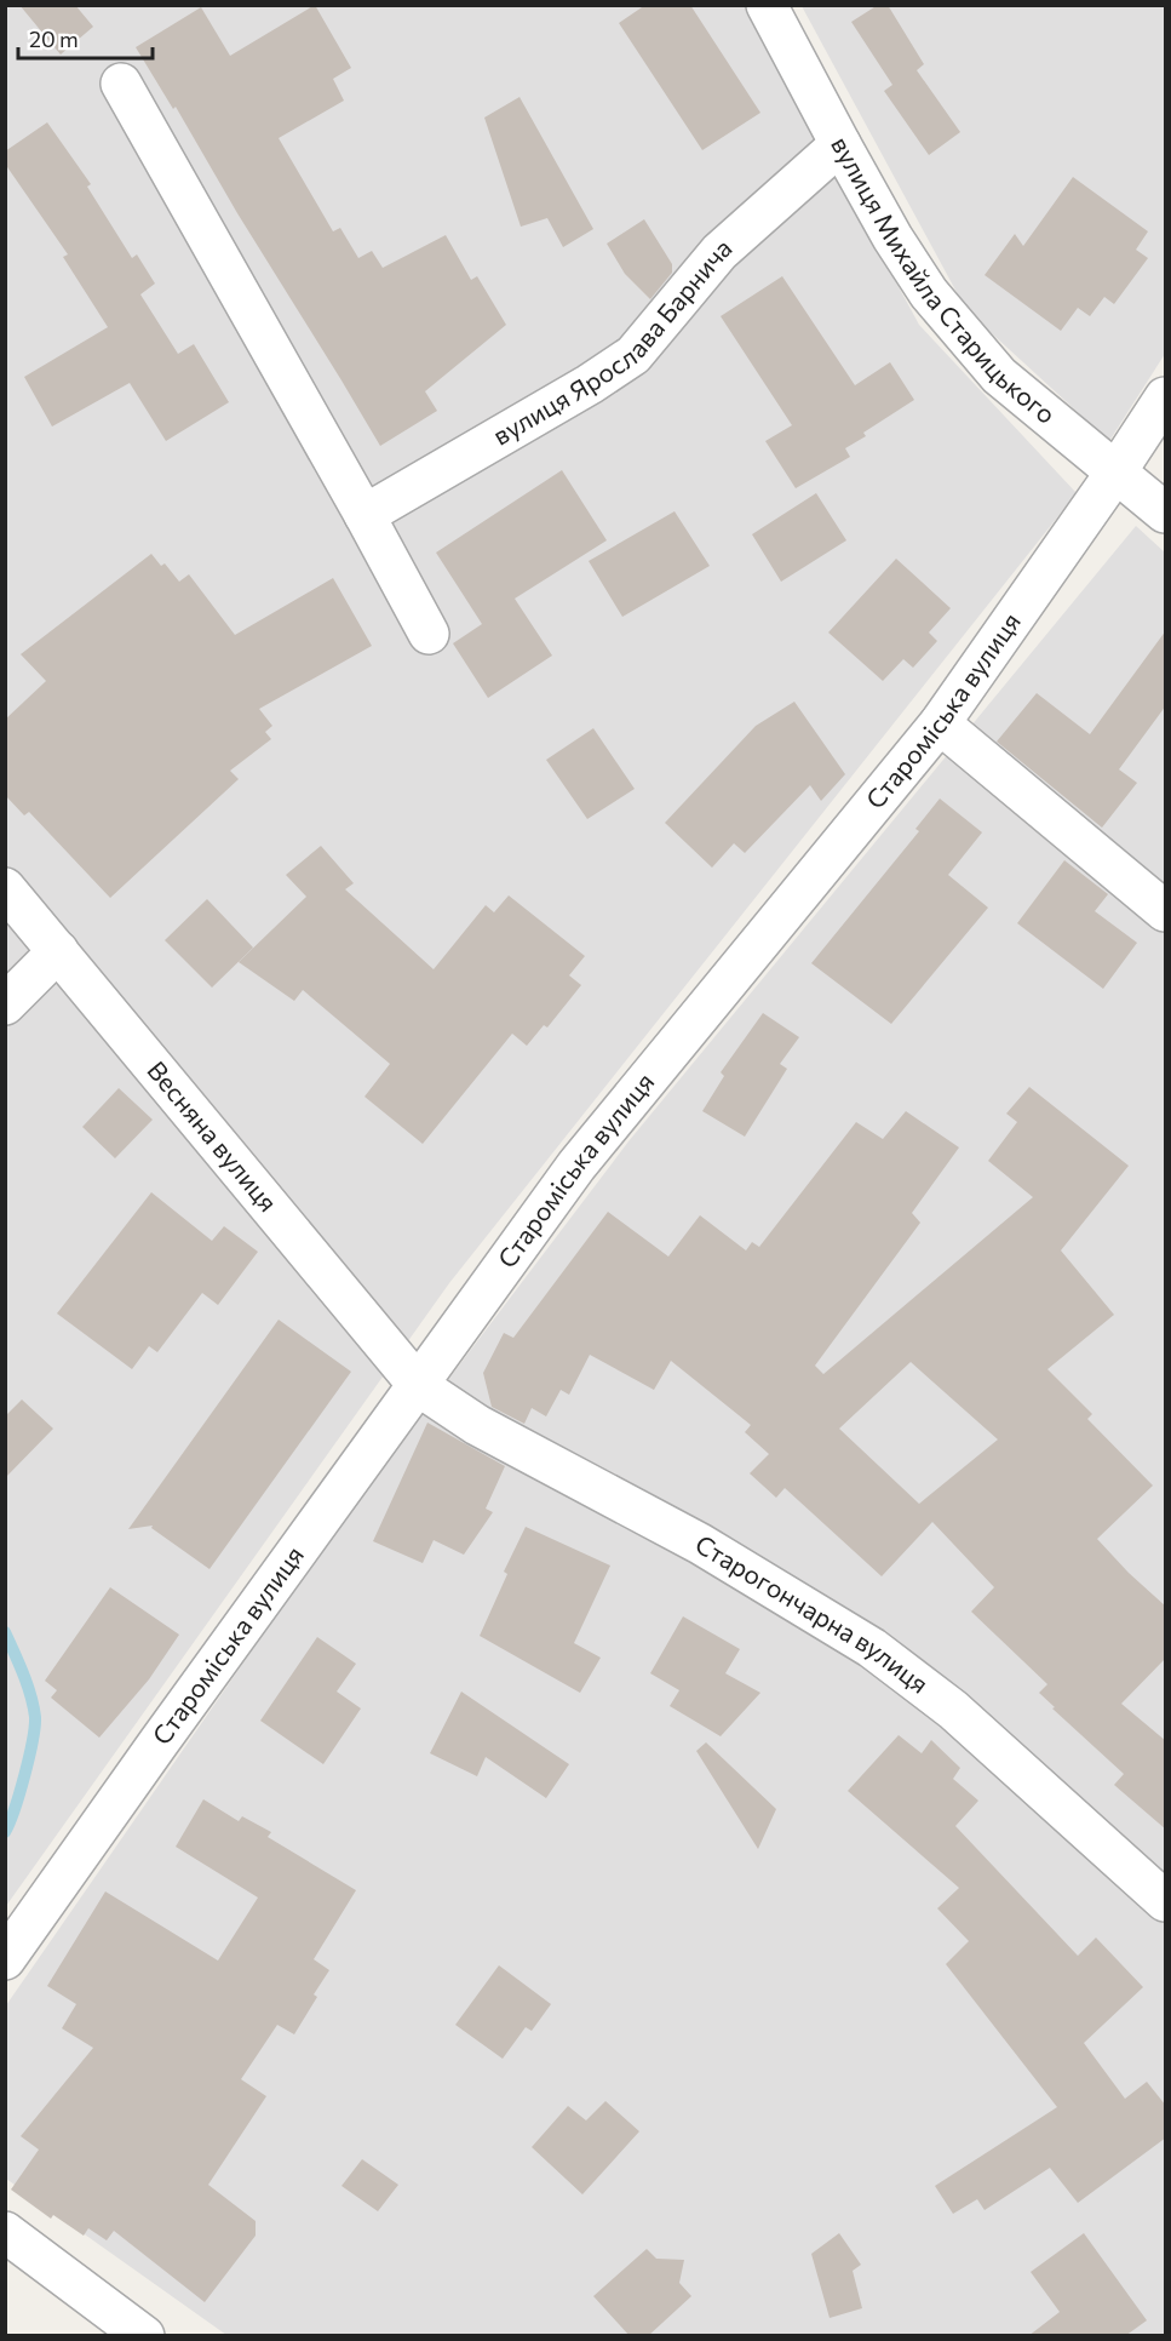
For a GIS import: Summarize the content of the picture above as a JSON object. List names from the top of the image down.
{
  "streets": {
    "street": [
      "вулиця Михайла Старицького",
      "вулиця Ярослава Барнича",
      "Староміська вулиця",
      "Весняна вулиця",
      "Старогончарна вулиця"
    ]
  },
  "crossings": [
    ["вулиця Михайла Старицького", "вулиця Ярослава Барнича"],
    ["вулиця Михайла Старицького", "Староміська вулиця"],
    ["Староміська вулиця", "Весняна вулиця"],
    ["Староміська вулиця", "Старогончарна вулиця"],
    ["Весняна вулиця", "Старогончарна вулиця"]
  ],
  "scale_bar": "20 m"
}
